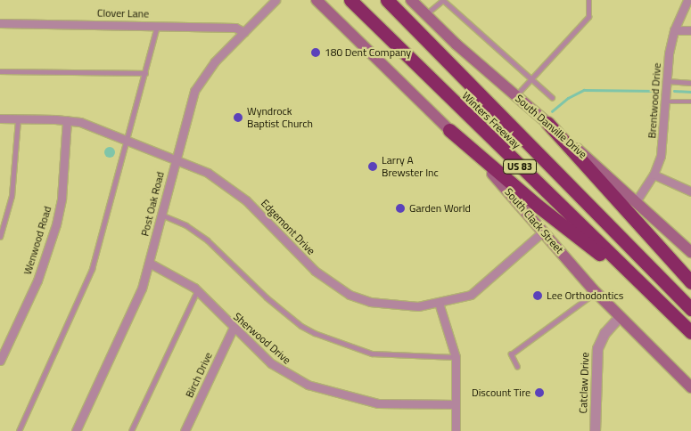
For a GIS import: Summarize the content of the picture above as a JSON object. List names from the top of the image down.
{
  "streets": {
    "highway": ["Winters Freeway", "US 83"],
    "main road": ["South Danville Drive", "South Clack Street"],
    "street": [
      "Clover Lane",
      "Brentwood Drive",
      "Post Oak Road",
      "Edgemont Drive",
      "Wenwood Road",
      "Sherwood Drive",
      "Birch Drive",
      "Catclaw Drive"
    ]
  },
  "crossings": [
    ["Clover Lane", "Post Oak Road"],
    ["Brentwood Drive", "South Danville Drive"],
    ["Post Oak Road", "Edgemont Drive"],
    ["Post Oak Road", "Sherwood Drive"],
    ["South Clack Street", "Edgemont Drive"],
    ["South Clack Street", "Catclaw Drive"],
    ["Edgemont Drive", "Wenwood Road"],
    ["Sherwood Drive", "Birch Drive"]
  ],
  "places": [
    "180 Dent Company",
    "Wyndrock Baptist Church",
    "Larry A Brewster Inc",
    "Garden World",
    "Lee Orthodontics",
    "Discount Tire"
  ]
}
